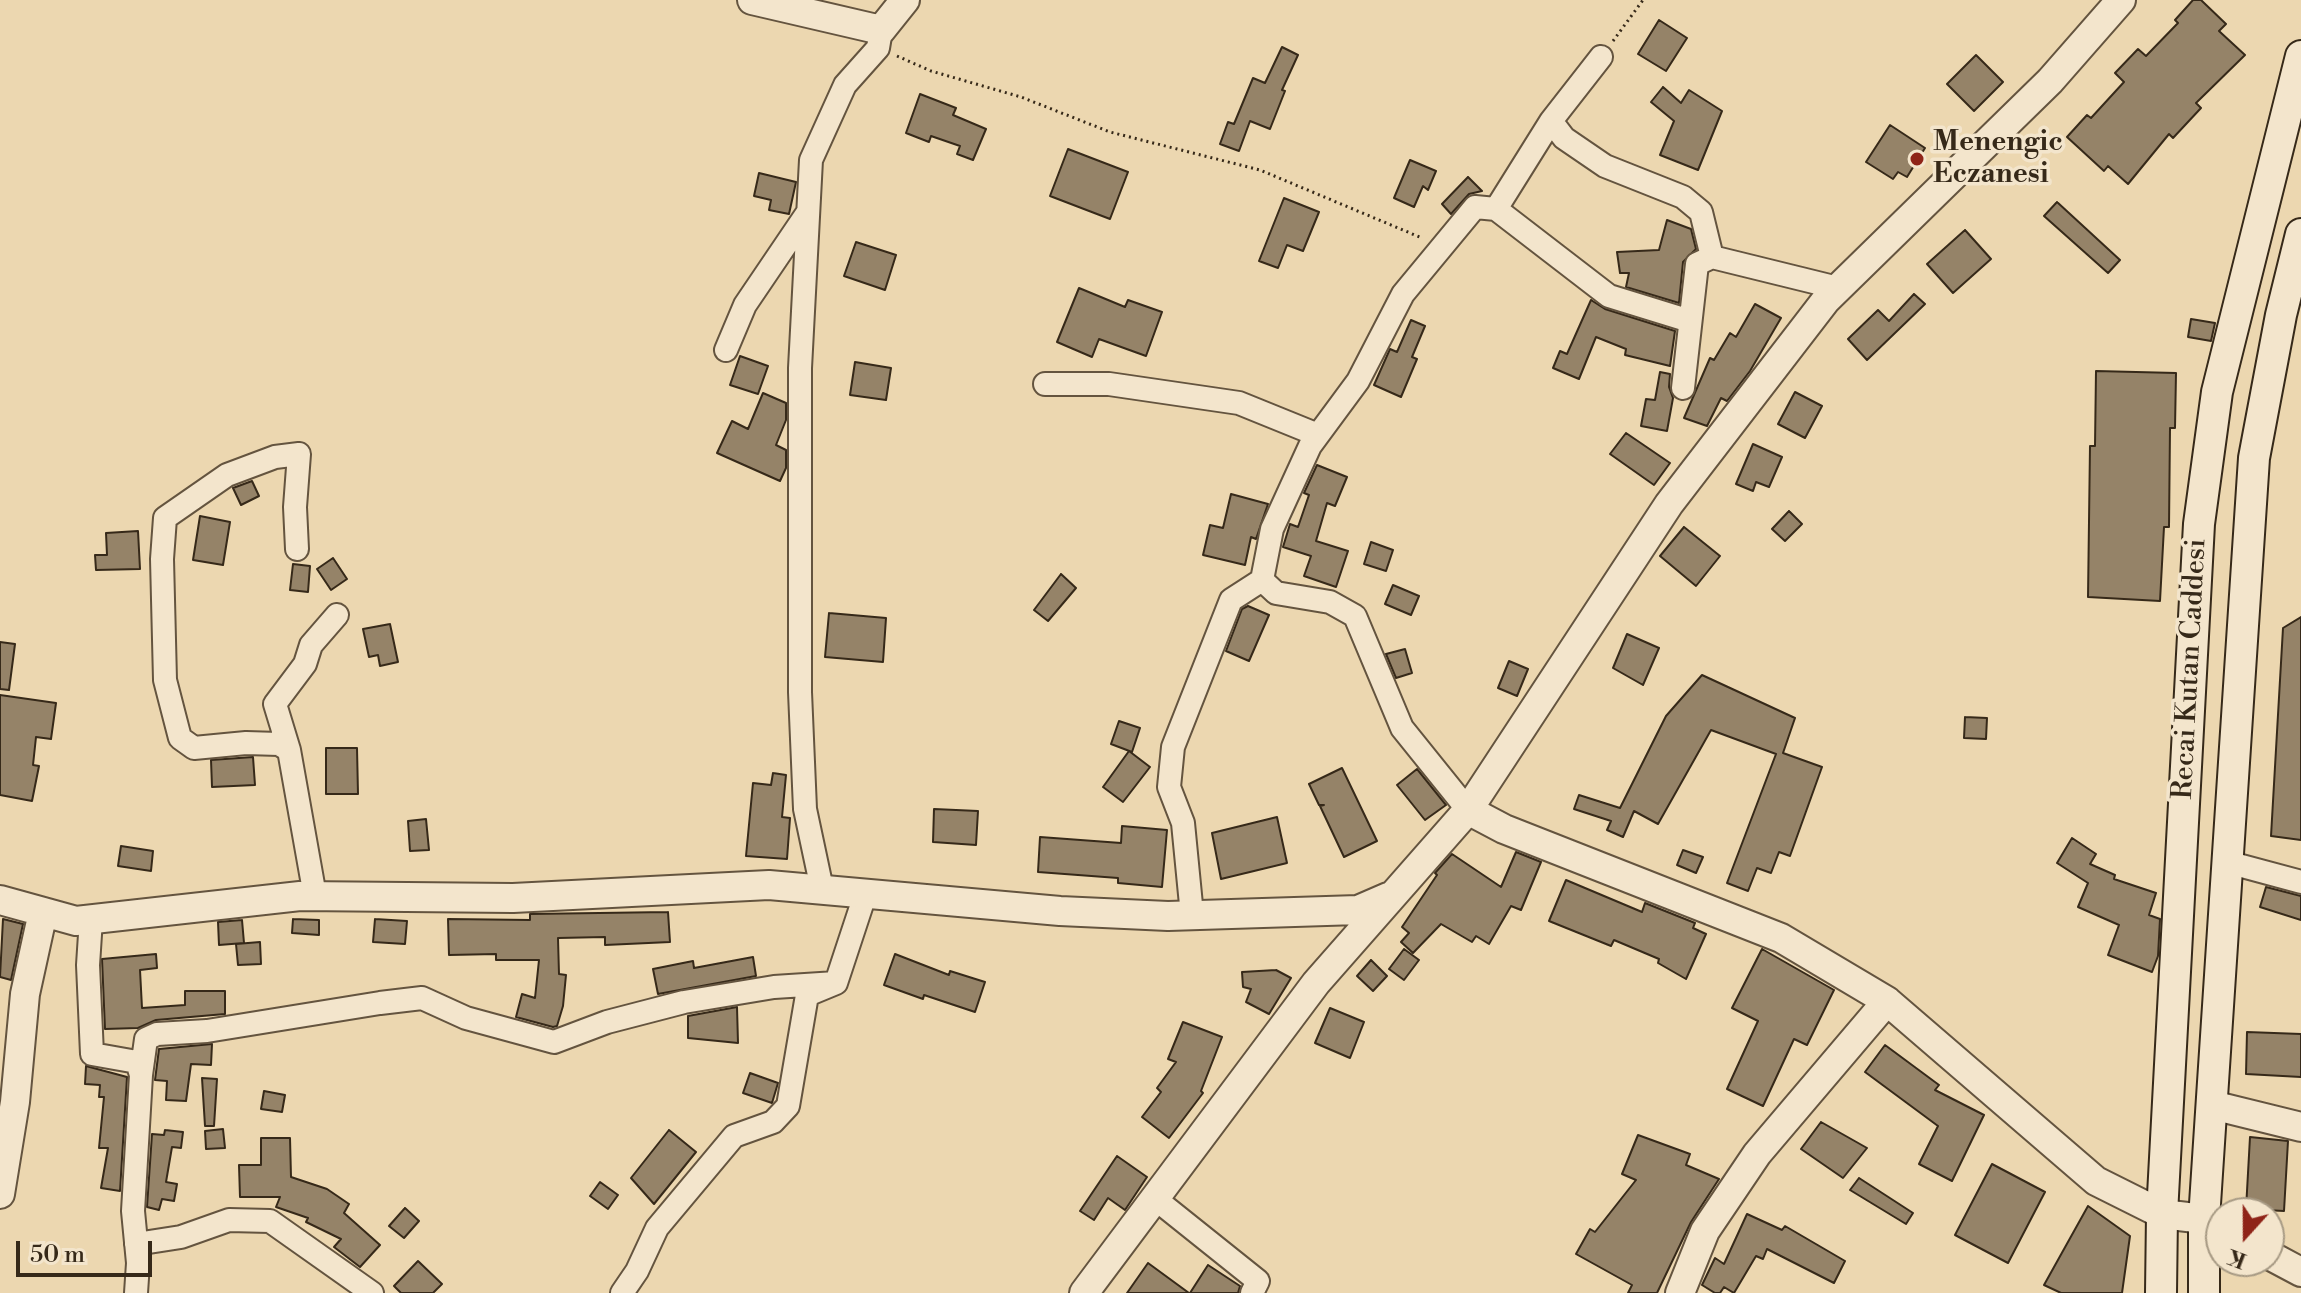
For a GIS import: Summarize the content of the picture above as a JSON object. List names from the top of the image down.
{
  "streets": {
    "main road": ["Recai Kutan Caddesi"]
  },
  "places": ["Menengic Eczanesi"],
  "scale_bar": "50 m",
  "north": "bottom"
}
